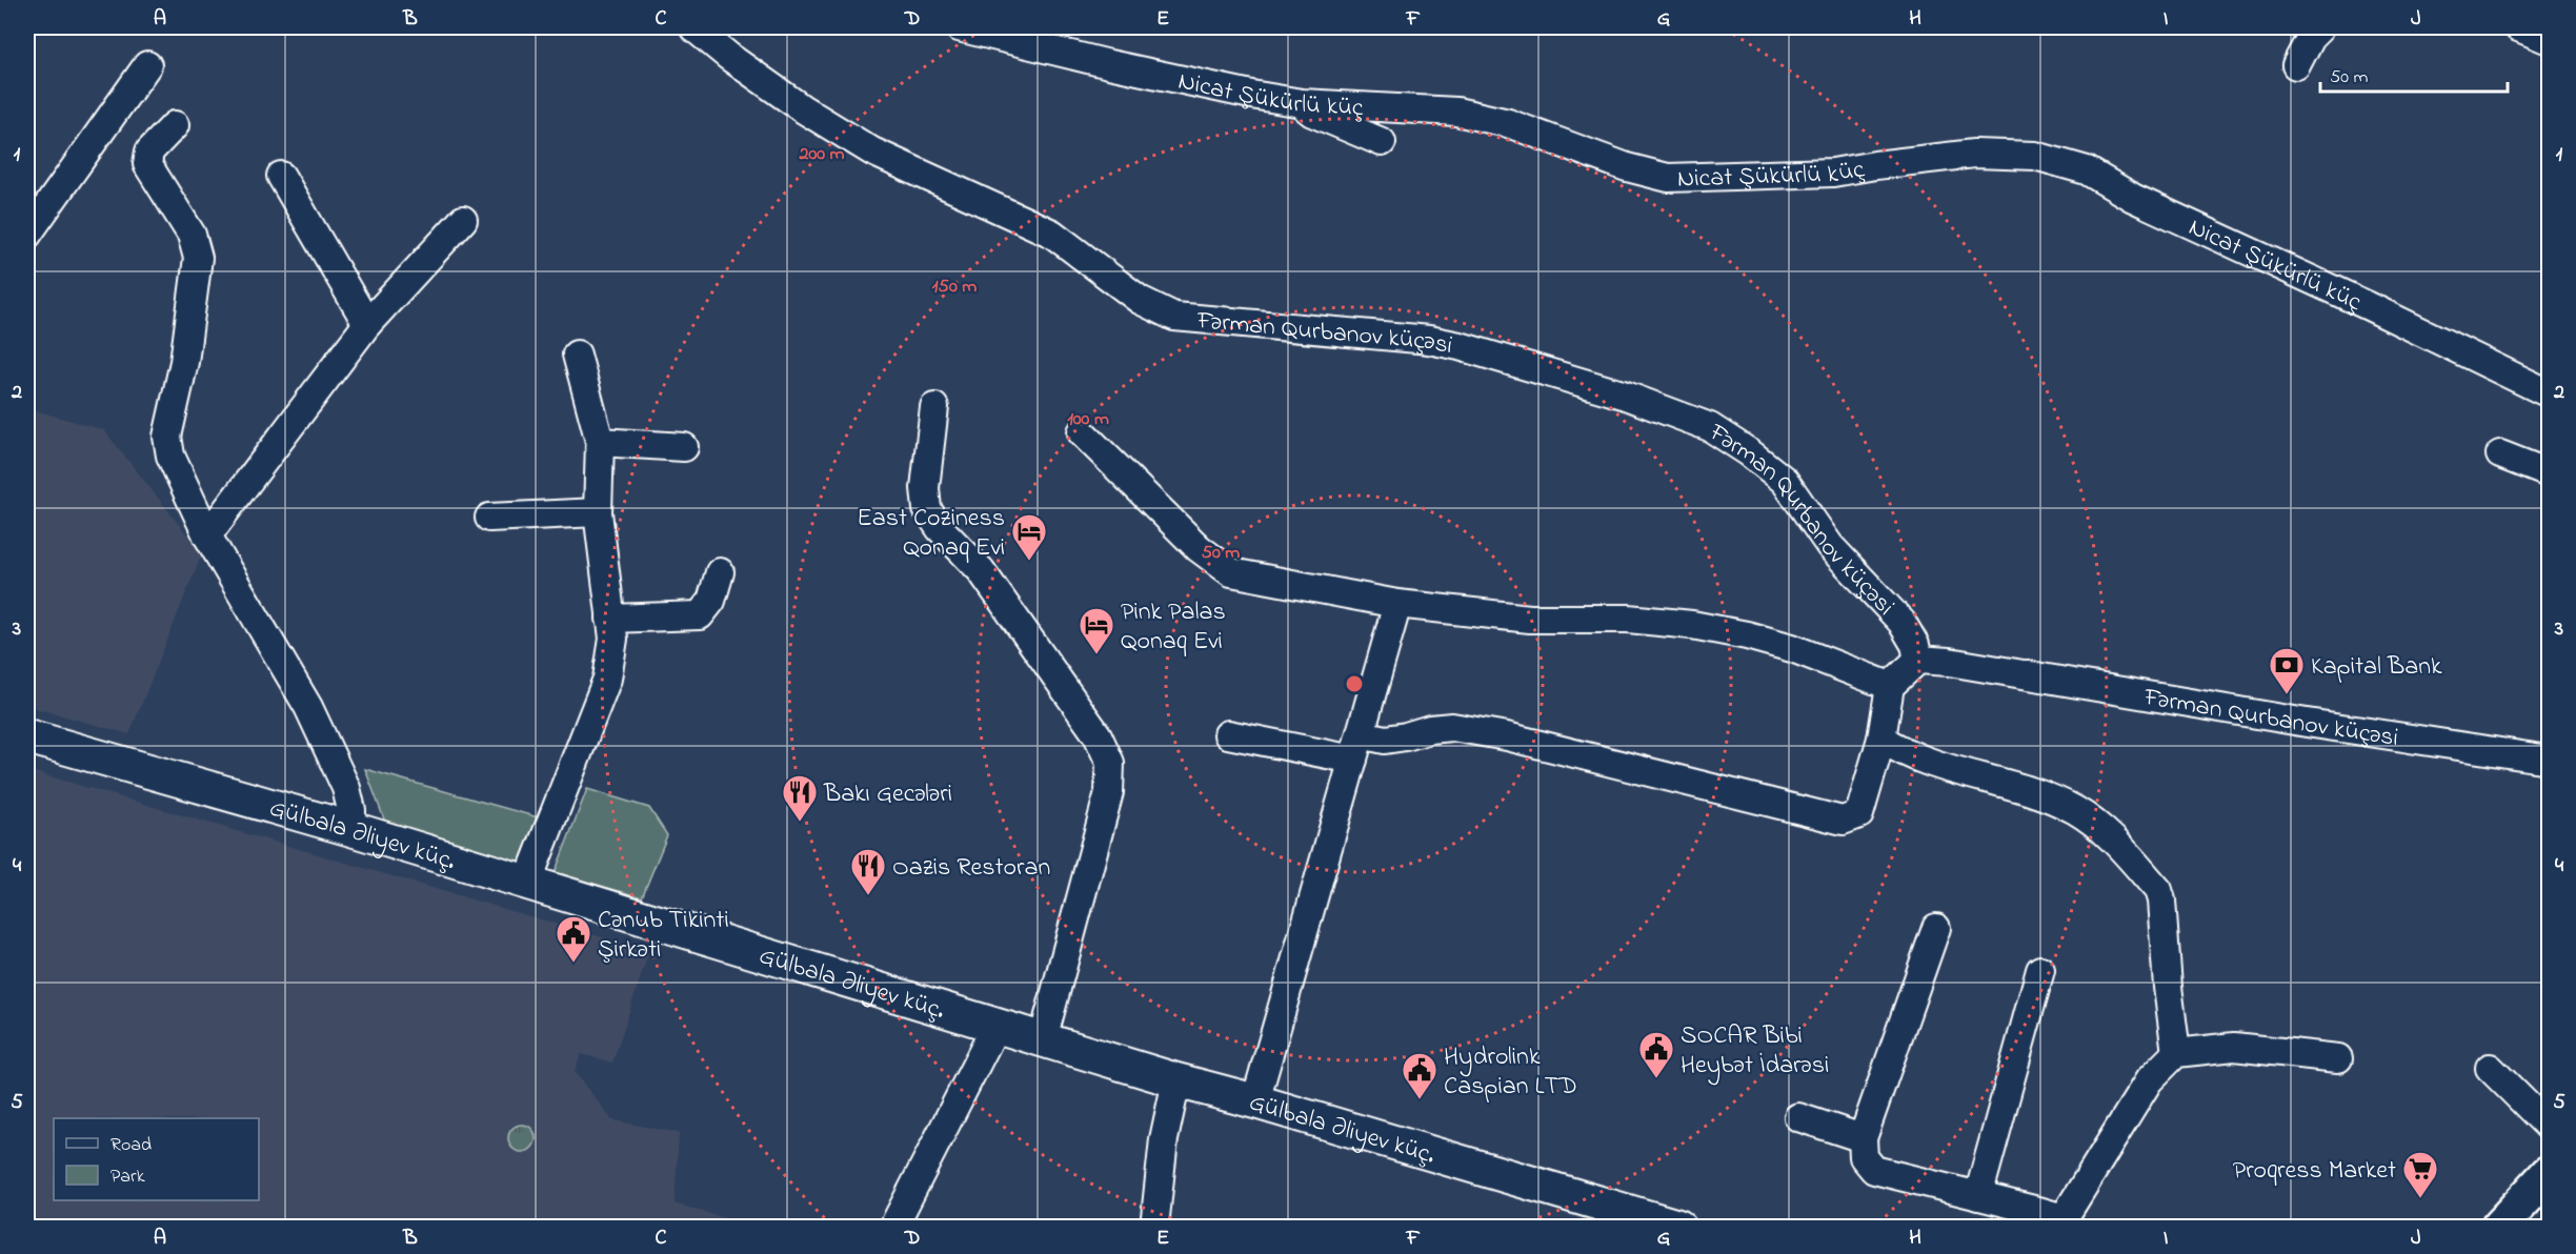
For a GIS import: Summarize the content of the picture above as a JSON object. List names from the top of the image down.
{
  "streets": {
    "street": ["Nicat Şükürlü küç", "Fərman Qurbanov küçəsi", "Gülbala Əliyev küç."]
  },
  "places": {
    "hotel": ["East Coziness Qonaq Evi", "Pink Palas Qonaq Evi"],
    "bank": ["Kapital Bank"],
    "restaurant": ["Bakı Gecələri", "Oazis Restoran"],
    "public building": ["Cənub Tikinti Şirkəti", "SOCAR Bibi Heybət İdarəsi", "Hydrolink Caspian LTD"],
    "supermarket": ["Proqress Market"]
  },
  "legend": ["Road", "Park"],
  "scale_bar": "50 m",
  "grid": {
    "columns": [
      "A",
      "B",
      "C",
      "D",
      "E",
      "F",
      "G",
      "H",
      "I",
      "J"
    ],
    "rows": [
      "1",
      "2",
      "3",
      "4",
      "5"
    ]
  },
  "rings": [
    "200 m",
    "150 m",
    "100 m",
    "50 m"
  ]
}
